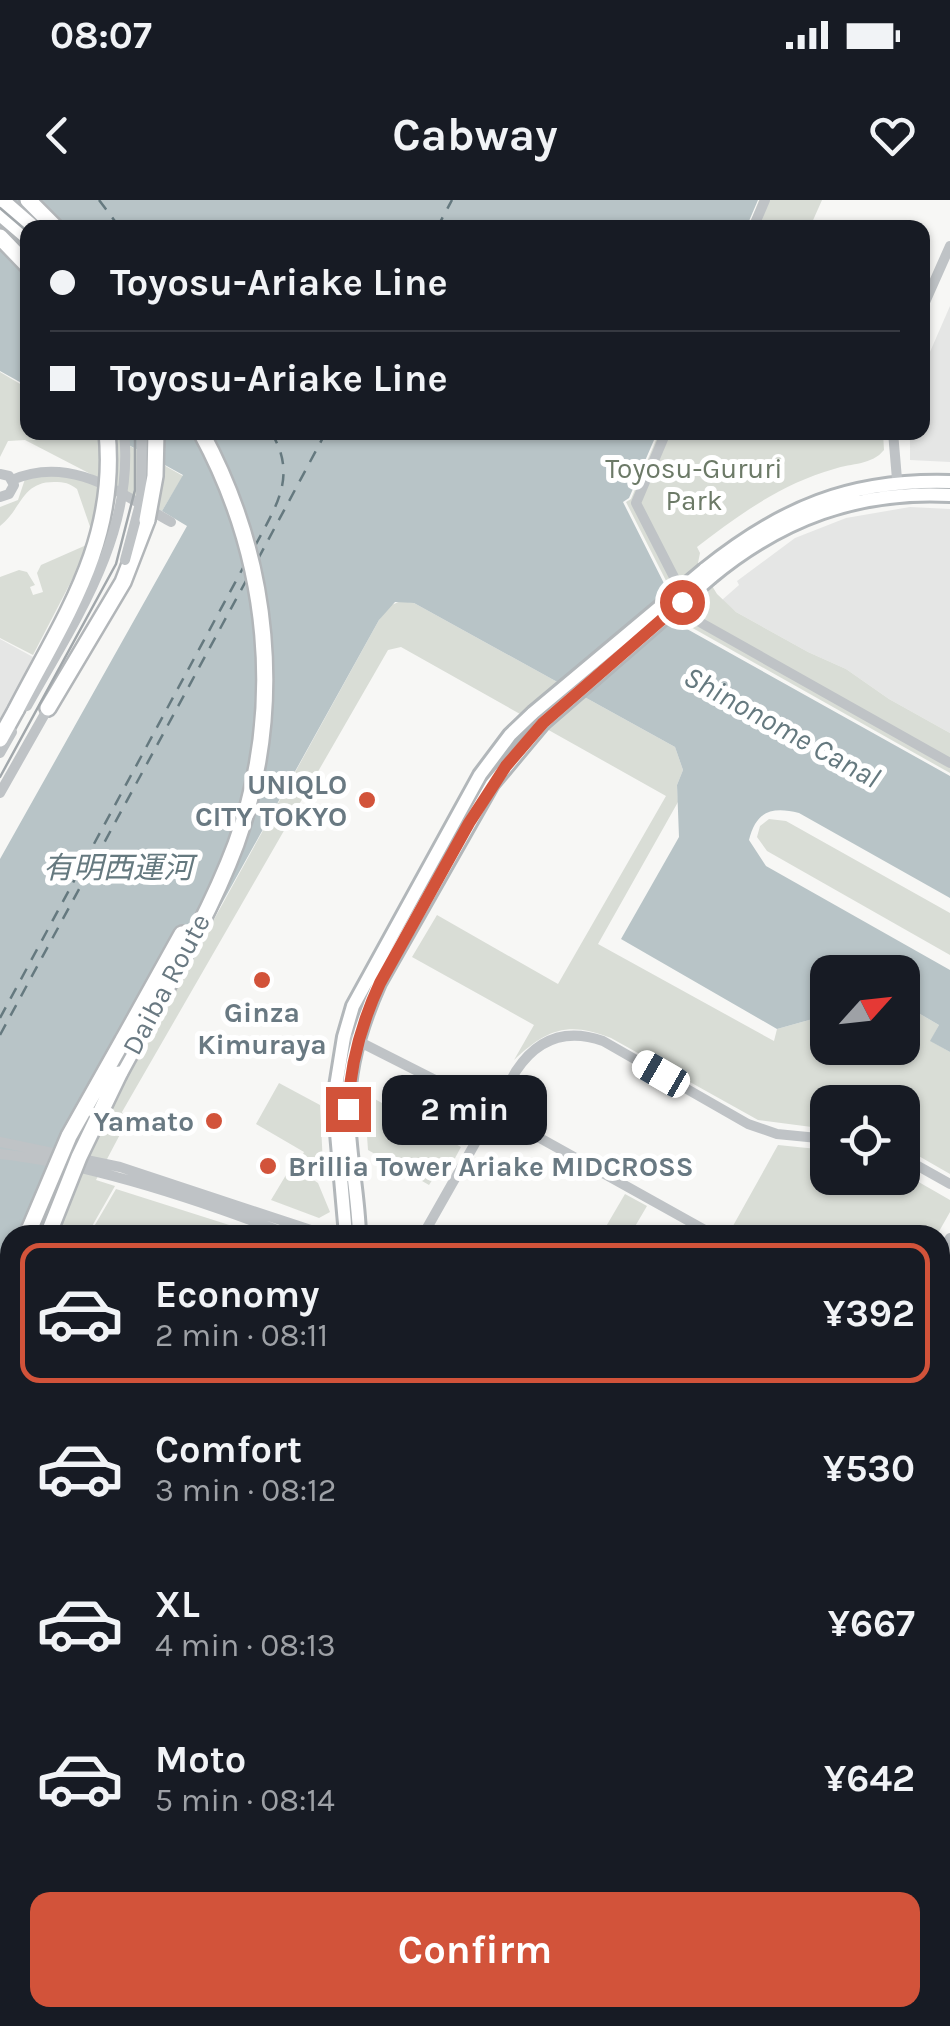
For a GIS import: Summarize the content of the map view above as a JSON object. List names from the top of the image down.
{
  "streets": {
    "highway": ["Daiba Route"]
  },
  "water": ["Shinonome Canal", "有明西運河"],
  "parks": ["Toyosu-Gururi Park"],
  "places": [
    "UNIQLO CITY TOKYO",
    "Ginza Kimuraya",
    "Yamato",
    "Brillia Tower Ariake MIDCROSS"
  ],
  "north": "top right",
  "page": {
    "status": "08:07",
    "header": "Cabway",
    "banner": ["Toyosu-Ariake Line", "Toyosu-Ariake Line"],
    "bubble": "2 min",
    "list": [
      {
        "name": "Economy",
        "note": "2 min · 08:11",
        "value": "¥392"
      },
      {
        "name": "Comfort",
        "note": "3 min · 08:12",
        "value": "¥530"
      },
      {
        "name": "XL",
        "note": "4 min · 08:13",
        "value": "¥667"
      },
      {
        "name": "Moto",
        "note": "5 min · 08:14",
        "value": "¥642"
      }
    ],
    "buttons": "Confirm"
  }
}
